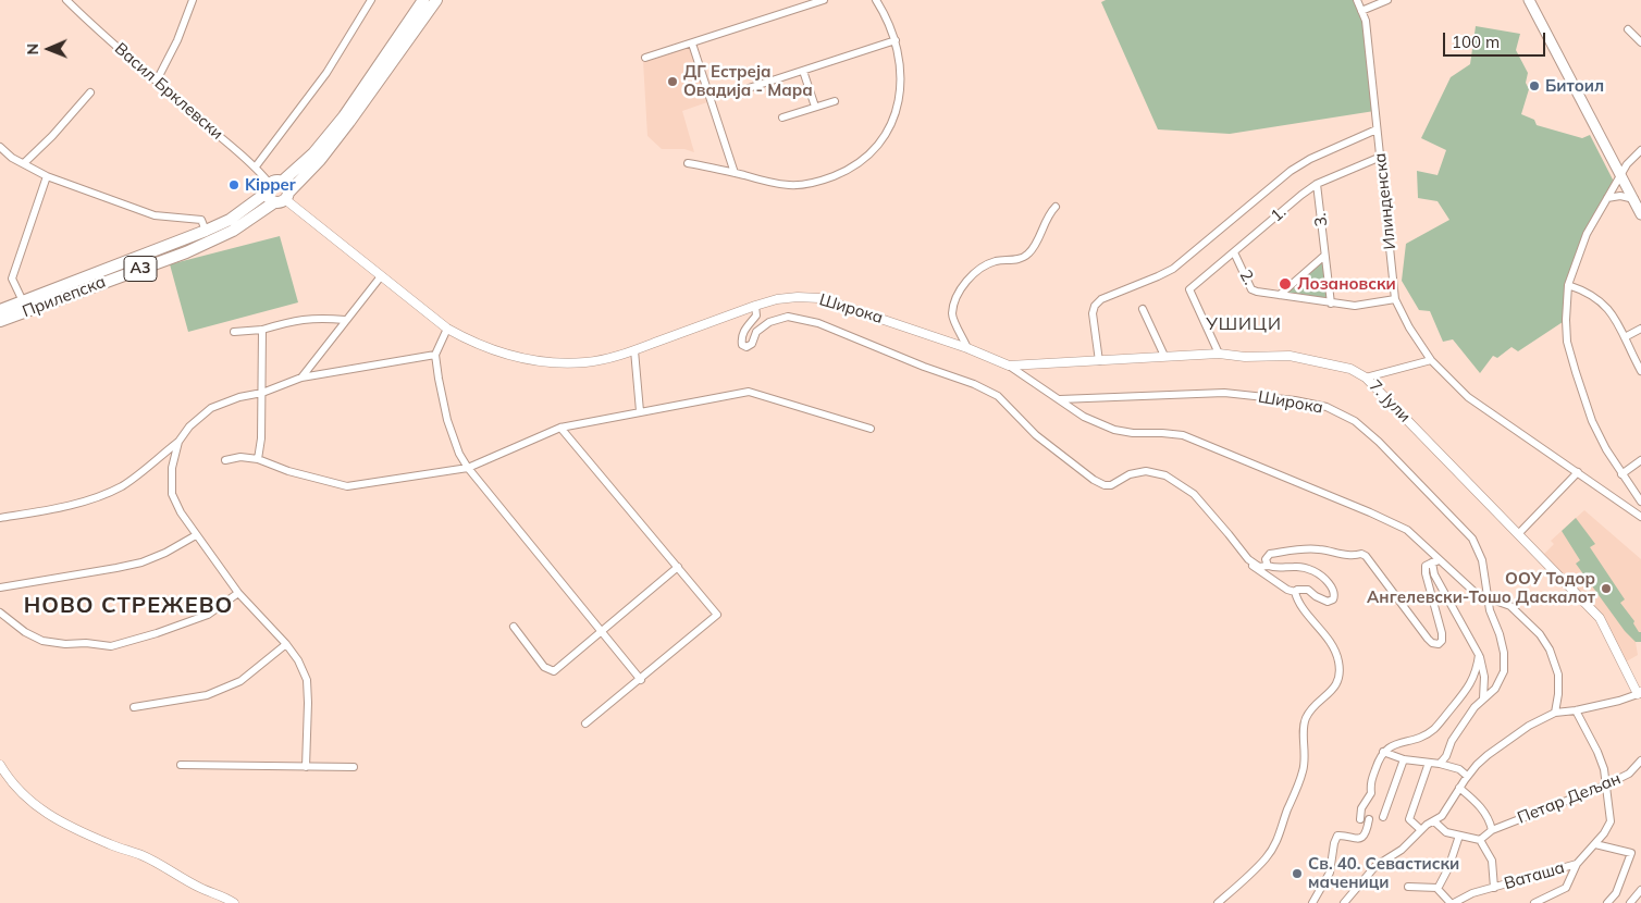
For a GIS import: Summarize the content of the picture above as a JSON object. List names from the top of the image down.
{
  "streets": {
    "main road": ["A3", "Прилепска"],
    "street": [
      "Васил Брклевски",
      "Илинденска",
      "1.",
      "3.",
      "2.",
      "Широка",
      "7. Јули",
      "Петар Дељан",
      "Ваташа"
    ]
  },
  "crossings": [
    ["Васил Брклевски", "A3"],
    ["Васил Брклевски", "Прилепска"],
    ["Илинденска", "1."],
    ["Илинденска", "2."],
    ["1.", "3."],
    ["1.", "2."],
    ["1.", "7. Јули"],
    ["3.", "2."],
    ["A3", "Прилепска"],
    ["Прилепска", "Широка"],
    ["Широка", "7. Јули"],
    ["Петар Дељан", "Ваташа"]
  ],
  "districts": ["УШИЦИ", "НОВО СТРЕЖЕВО"],
  "places": [
    "ДГ Естреја Овадија - Мара",
    "Битоил",
    "Kipper",
    "Лозановски",
    "ООУ Тодор Ангелевски-Тошо Даскалот",
    "Св. 40. Севастиски маченици"
  ],
  "scale_bar": "100 m",
  "north": "left"
}
